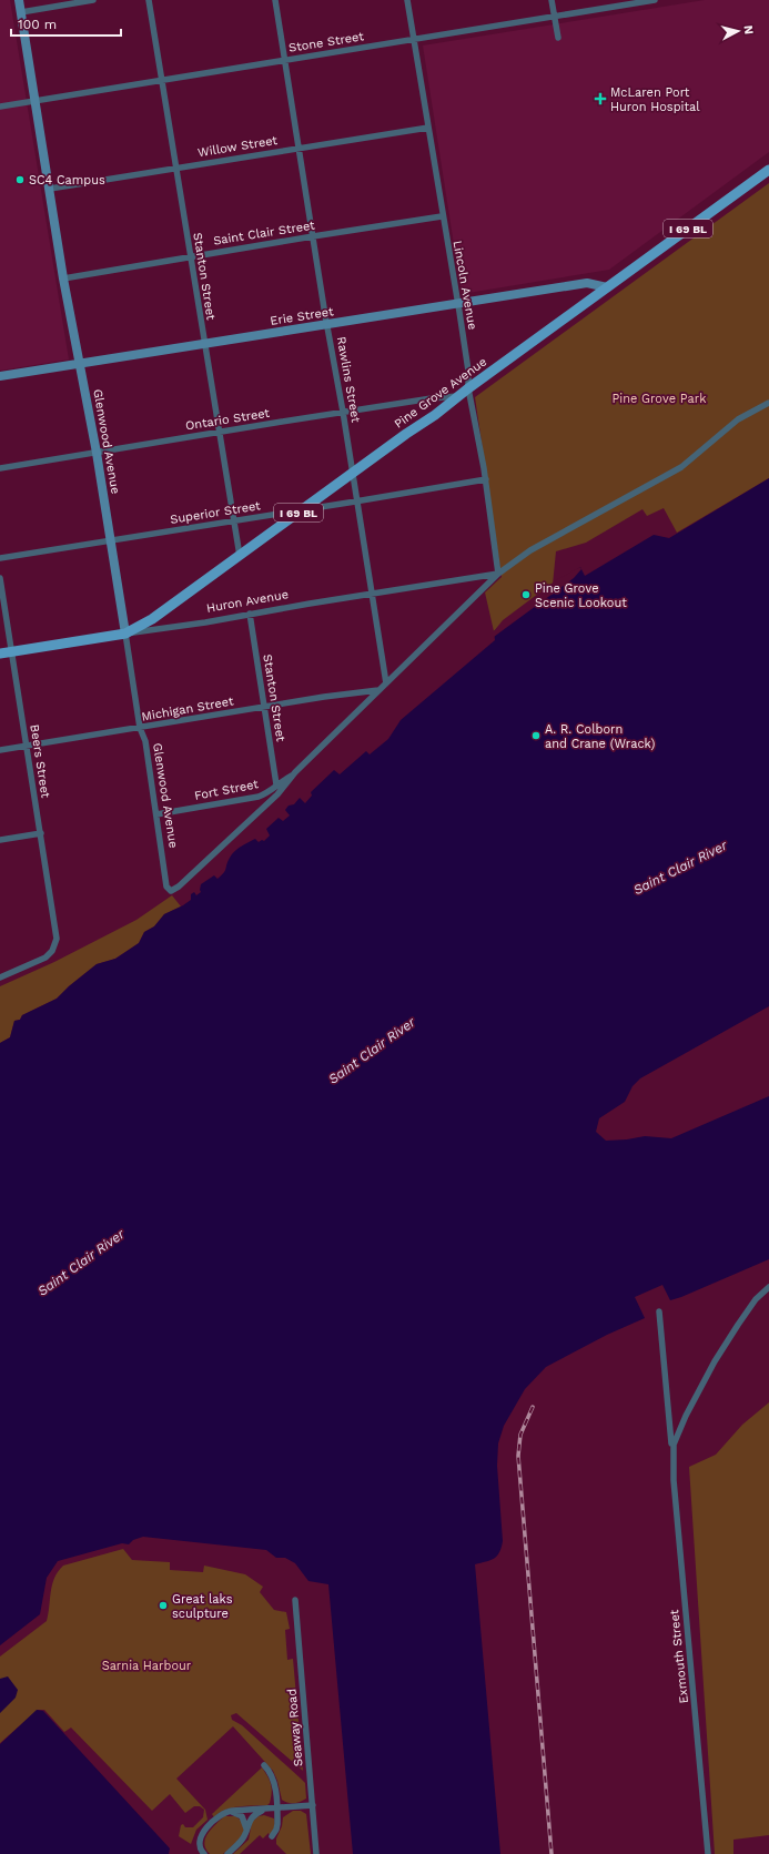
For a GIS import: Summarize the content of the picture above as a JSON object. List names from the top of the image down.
{
  "streets": {
    "main road": ["I 69 BL", "Pine Grove Avenue", "Huron Avenue"],
    "street": [
      "Stone Street",
      "Willow Street",
      "Saint Clair Street",
      "Stanton Street",
      "Lincoln Avenue",
      "Erie Street",
      "Rawlins Street",
      "Ontario Street",
      "Glenwood Avenue",
      "Superior Street",
      "Michigan Street",
      "Beers Street",
      "Fort Street",
      "Exmouth Street",
      "Seaway Road"
    ]
  },
  "crossings": [
    ["Stone Street", "Stanton Street"],
    ["Stone Street", "Lincoln Avenue"],
    ["Stone Street", "Rawlins Street"],
    ["Stone Street", "Glenwood Avenue"],
    ["Willow Street", "Stanton Street"],
    ["Willow Street", "Lincoln Avenue"],
    ["Willow Street", "Rawlins Street"],
    ["Willow Street", "Glenwood Avenue"],
    ["Saint Clair Street", "Stanton Street"],
    ["Saint Clair Street", "Lincoln Avenue"],
    ["Saint Clair Street", "Rawlins Street"],
    ["Saint Clair Street", "Glenwood Avenue"],
    ["Stanton Street", "Erie Street"],
    ["Stanton Street", "Pine Grove Avenue"],
    ["Stanton Street", "Ontario Street"],
    ["Stanton Street", "Superior Street"],
    ["Stanton Street", "Huron Avenue"],
    ["Stanton Street", "Michigan Street"],
    ["Stanton Street", "Fort Street"],
    ["Lincoln Avenue", "Erie Street"],
    ["Lincoln Avenue", "Pine Grove Avenue"],
    ["Lincoln Avenue", "Superior Street"],
    ["Lincoln Avenue", "Huron Avenue"],
    ["Erie Street", "Rawlins Street"],
    ["Erie Street", "Pine Grove Avenue"],
    ["Erie Street", "Glenwood Avenue"],
    ["Rawlins Street", "Pine Grove Avenue"],
    ["Rawlins Street", "Ontario Street"],
    ["Rawlins Street", "Superior Street"],
    ["Rawlins Street", "Huron Avenue"],
    ["Pine Grove Avenue", "Ontario Street"],
    ["Pine Grove Avenue", "Glenwood Avenue"],
    ["Pine Grove Avenue", "Superior Street"],
    ["Pine Grove Avenue", "Huron Avenue"],
    ["Ontario Street", "Glenwood Avenue"],
    ["Glenwood Avenue", "Superior Street"],
    ["Glenwood Avenue", "Huron Avenue"],
    ["Glenwood Avenue", "Michigan Street"],
    ["Glenwood Avenue", "Fort Street"],
    ["Huron Avenue", "Beers Street"],
    ["Michigan Street", "Beers Street"]
  ],
  "water": ["Saint Clair River"],
  "parks": ["Pine Grove Park", "Sarnia Harbour"],
  "places": {
    "health": ["McLaren Port Huron Hospital"],
    "other": [
      "SC4 Campus",
      "Pine Grove Scenic Lookout",
      "A. R. Colborn and Crane (Wrack)",
      "Great laks sculpture"
    ]
  },
  "scale_bar": "100 m",
  "north": "right"
}
